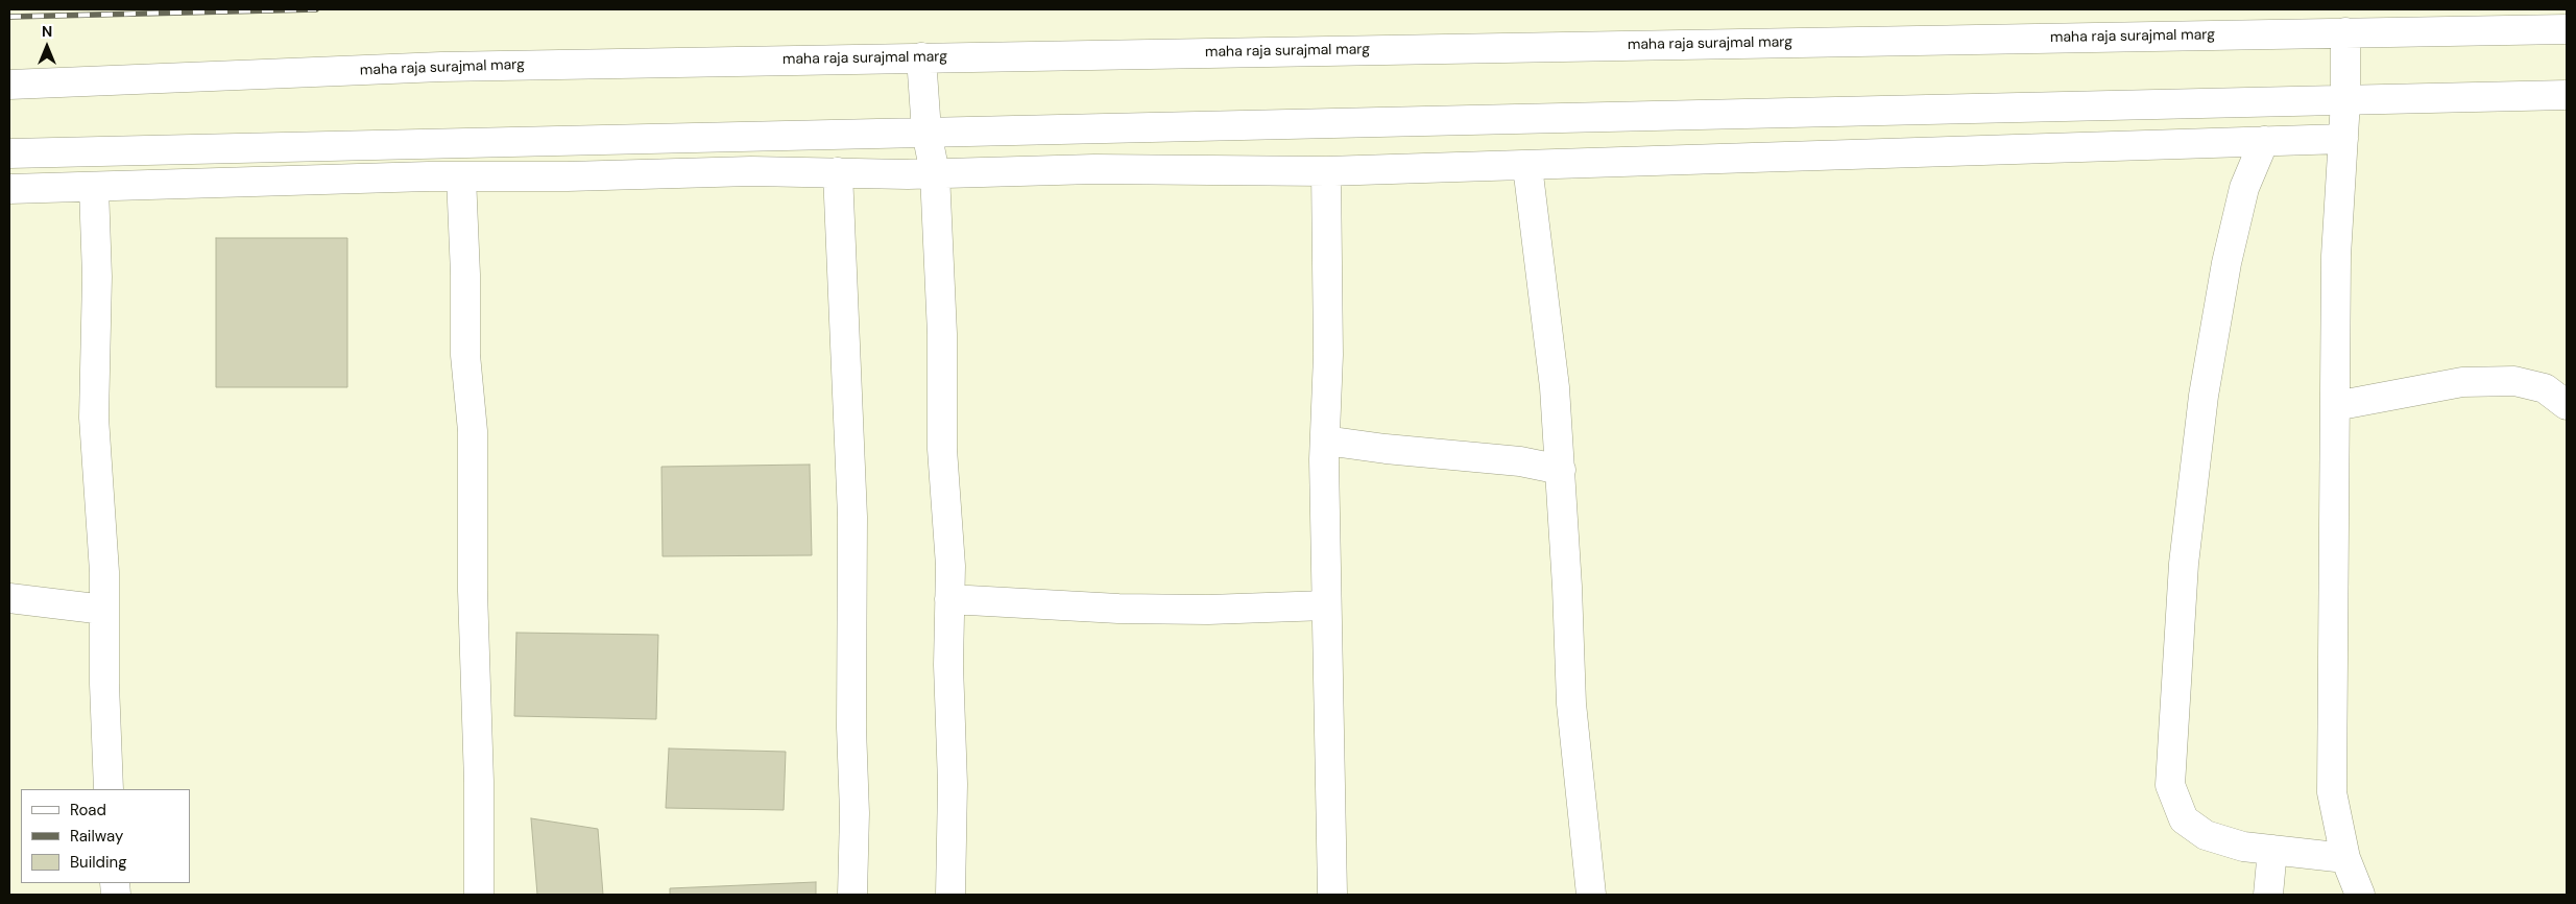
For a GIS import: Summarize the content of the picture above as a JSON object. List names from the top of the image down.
{
  "streets": {
    "street": ["maha raja surajmal marg"]
  },
  "legend": ["Road", "Railway", "Building"],
  "north": "top"
}
